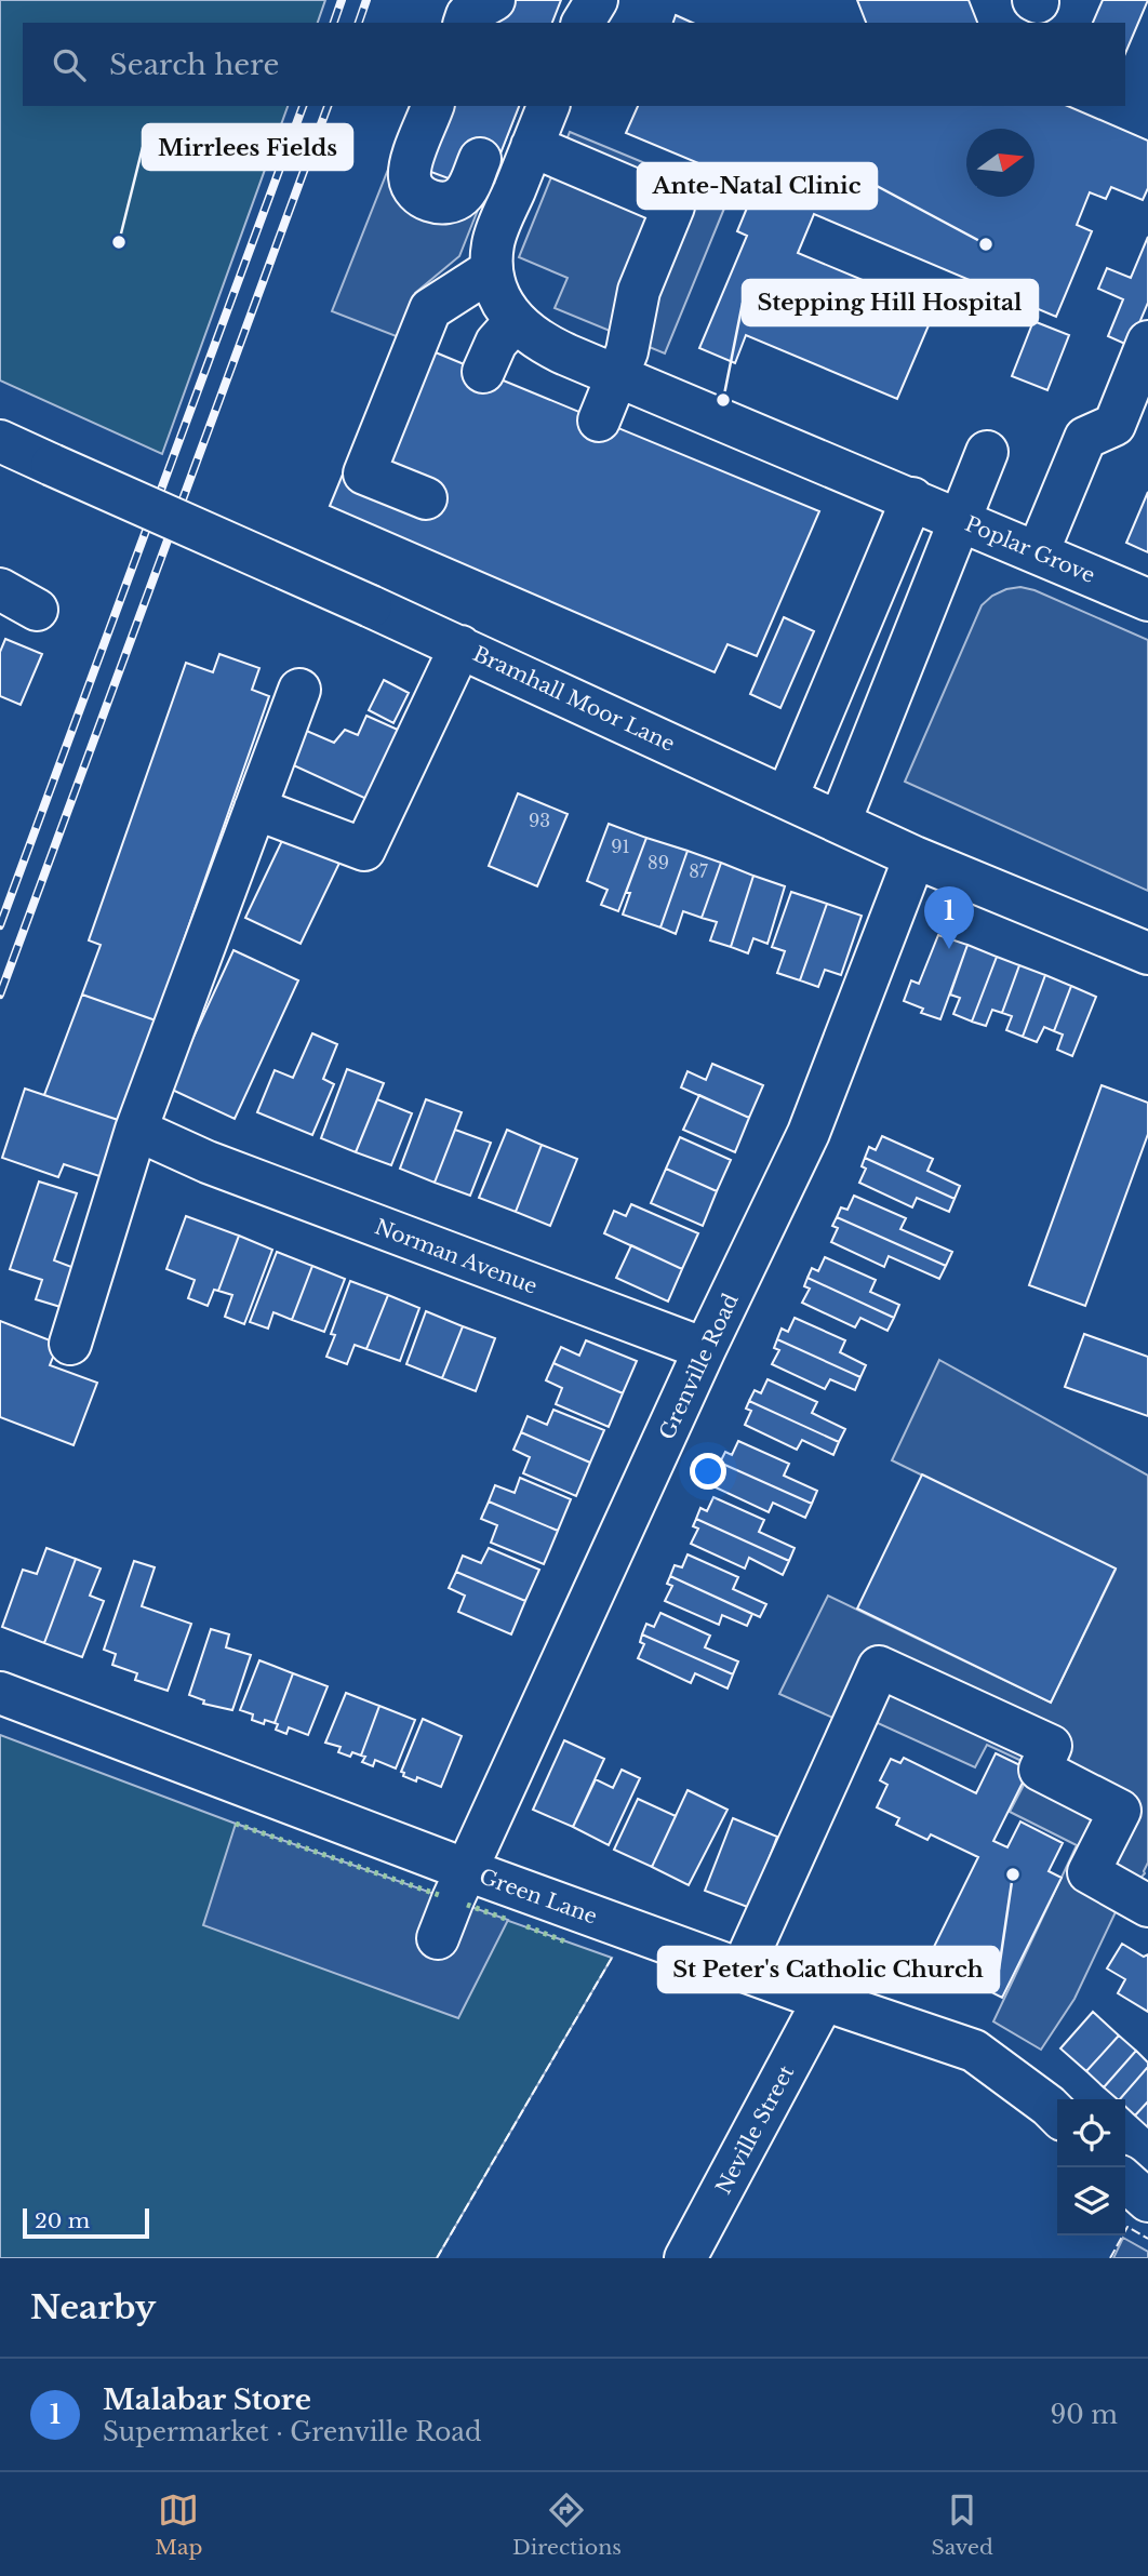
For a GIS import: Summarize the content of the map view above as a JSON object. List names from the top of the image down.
{
  "streets": {
    "street": [
      "Poplar Grove",
      "Bramhall Moor Lane",
      "Norman Avenue",
      "Grenville Road",
      "Green Lane",
      "Neville Street"
    ]
  },
  "crossings": [
    ["Bramhall Moor Lane", "Grenville Road"],
    ["Norman Avenue", "Grenville Road"],
    ["Grenville Road", "Green Lane"],
    ["Green Lane", "Neville Street"]
  ],
  "places": [
    "Mirrlees Fields",
    "Ante-Natal Clinic",
    "Stepping Hill Hospital",
    "St Peter's Catholic Church"
  ],
  "house_numbers": [
    "93",
    "91",
    "89",
    "87"
  ],
  "scale_bar": "20 m",
  "north": "right",
  "page": {
    "search": "Search here",
    "pins": "1",
    "scale": "20 m",
    "heading": "Nearby",
    "list": [
      {
        "mark": "1",
        "name": "Malabar Store",
        "note": "Supermarket · Grenville Road",
        "value": "90 m"
      }
    ],
    "nav": ["Map", "Directions", "Saved"]
  }
}
